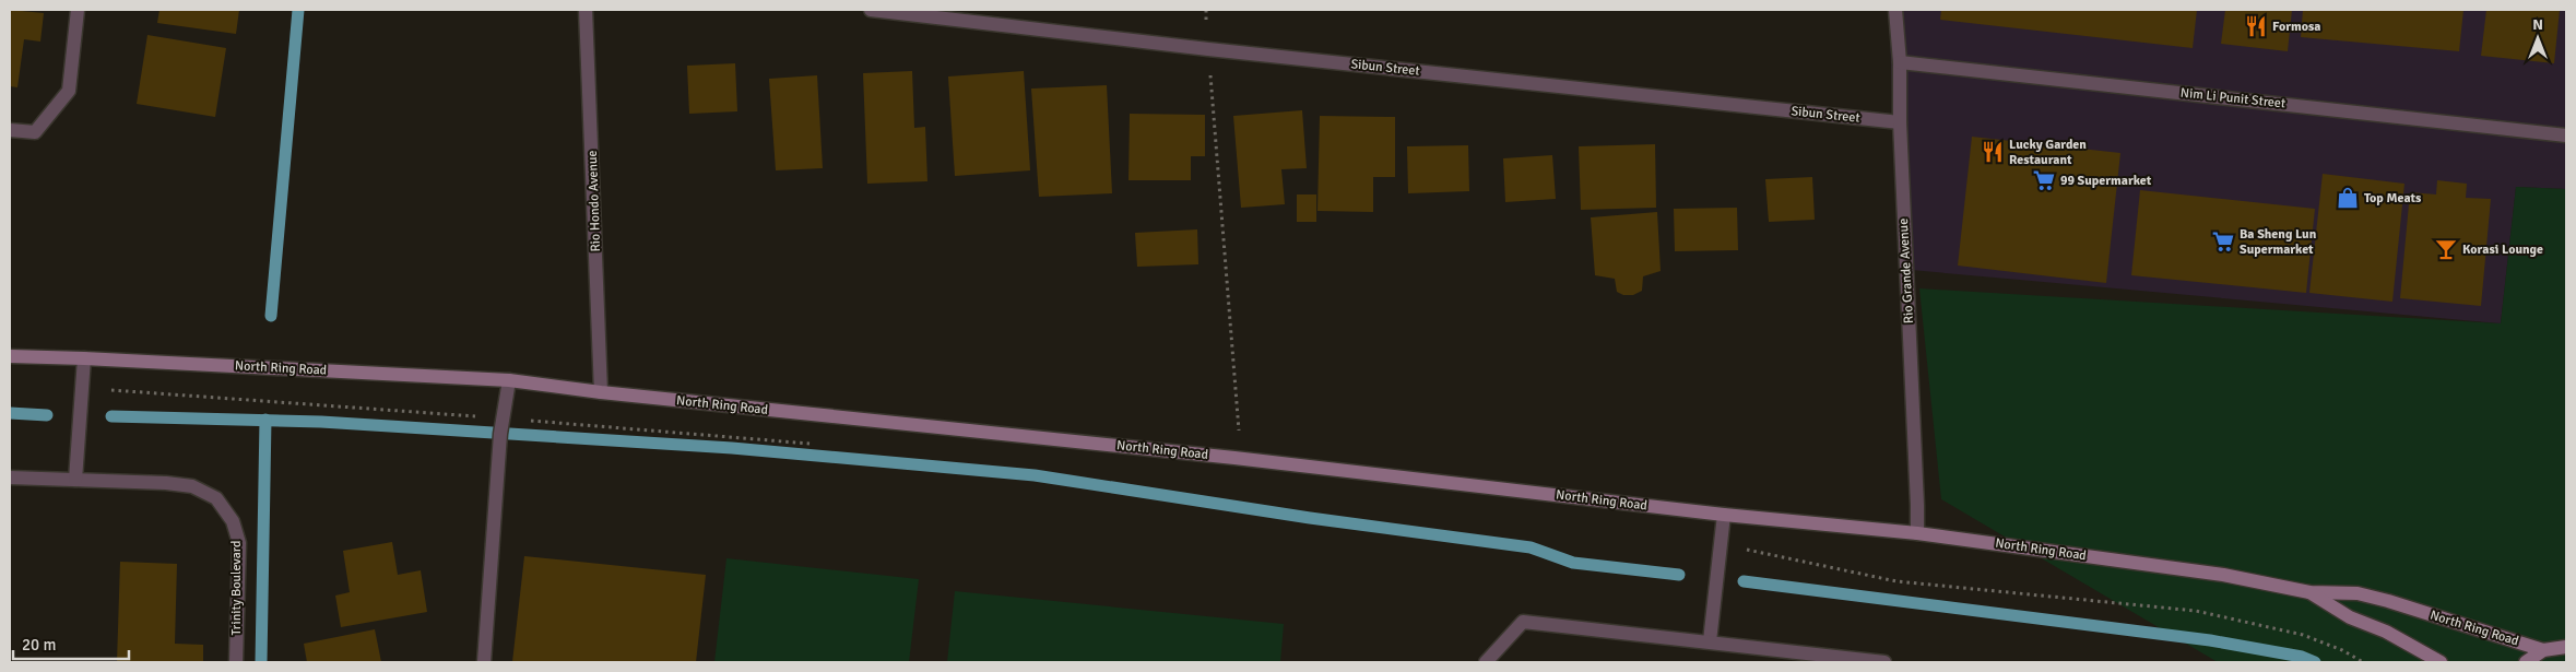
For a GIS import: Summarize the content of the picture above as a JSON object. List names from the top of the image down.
{
  "streets": {
    "main road": ["North Ring Road"],
    "street": [
      "Sibun Street",
      "Nim Li Punit Street",
      "Rio Hondo Avenue",
      "Rio Grande Avenue",
      "Trinity Boulevard"
    ]
  },
  "crossings": [
    ["Sibun Street", "Rio Grande Avenue"],
    ["Nim Li Punit Street", "Rio Grande Avenue"],
    ["Rio Hondo Avenue", "North Ring Road"],
    ["Rio Grande Avenue", "North Ring Road"]
  ],
  "places": {
    "restaurant": ["Formosa", "Lucky Garden Restaurant"],
    "supermarket": ["99 Supermarket", "Ba Sheng Lun Supermarket"],
    "shop": ["Top Meats"],
    "bar": ["Korasi Lounge"]
  },
  "scale_bar": "20 m",
  "north": "top"
}
